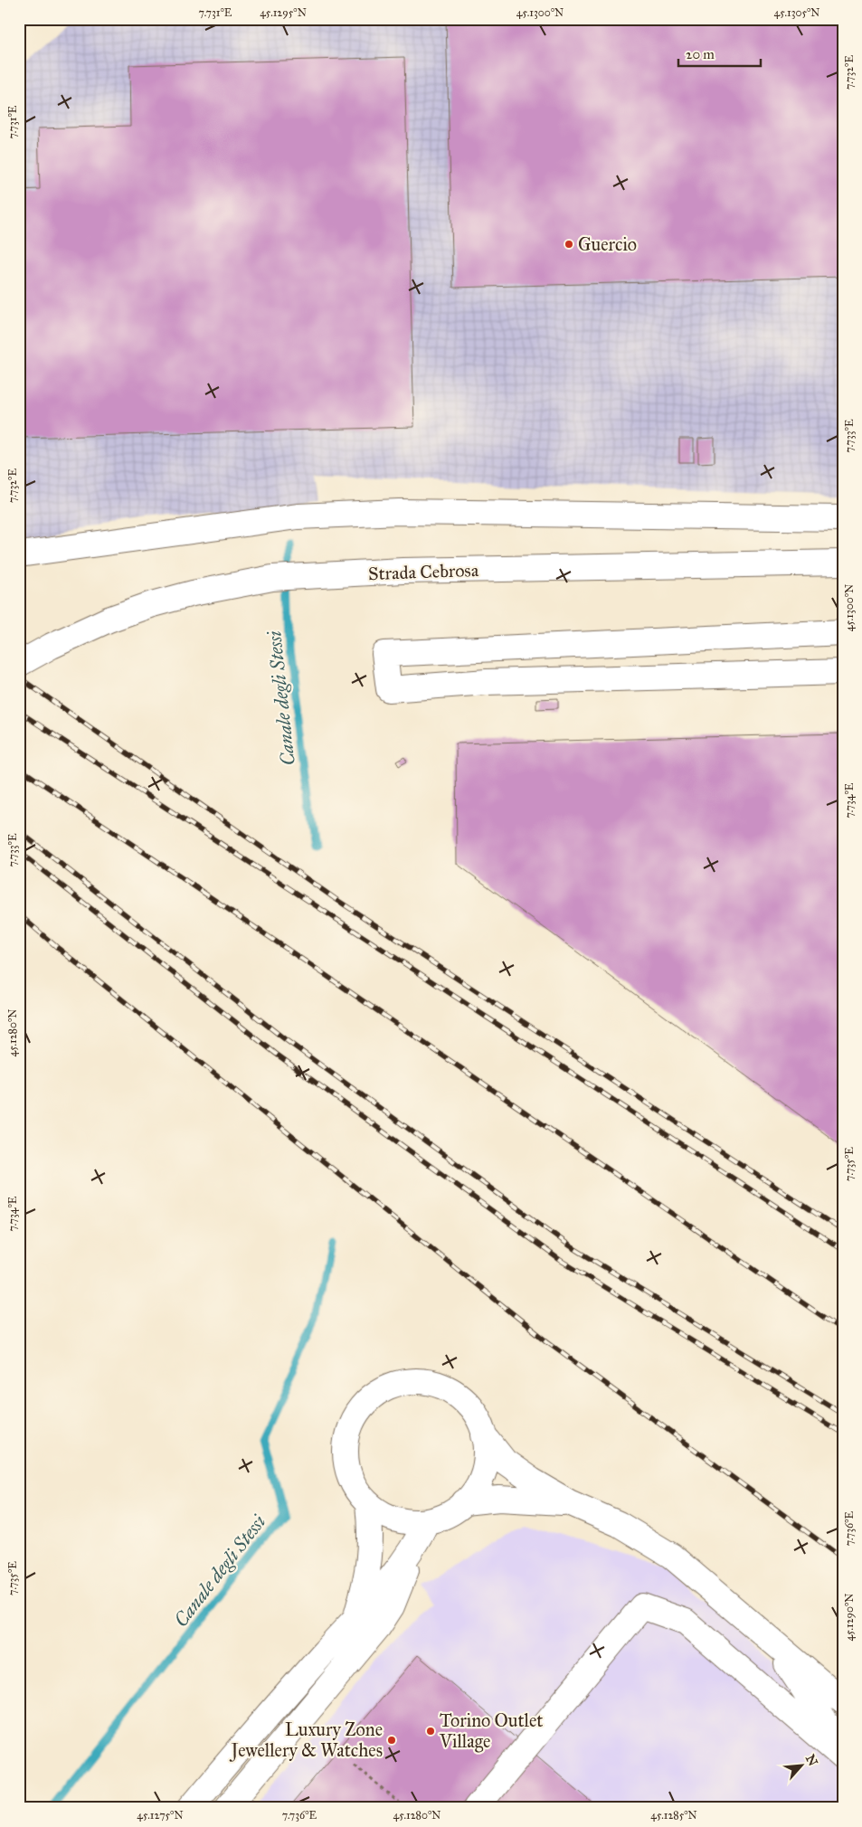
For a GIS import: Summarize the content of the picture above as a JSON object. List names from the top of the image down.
{
  "streets": {
    "main road": ["Strada Cebrosa"]
  },
  "water": ["Canale degli Stessi"],
  "places": ["Guercio", "Torino Outlet Village", "Luxury Zone Jewellery & Watches"],
  "scale_bar": "20 m",
  "north": "top right",
  "coordinates": [
    "7.731°E",
    "45.1295°N",
    "45.1300°N",
    "45.1305°N",
    "7.732°E",
    "7.733°E",
    "7.734°E",
    "45.1280°N",
    "7.735°E",
    "7.736°E",
    "45.1290°N",
    "45.1275°N",
    "45.1285°N"
  ]
}
